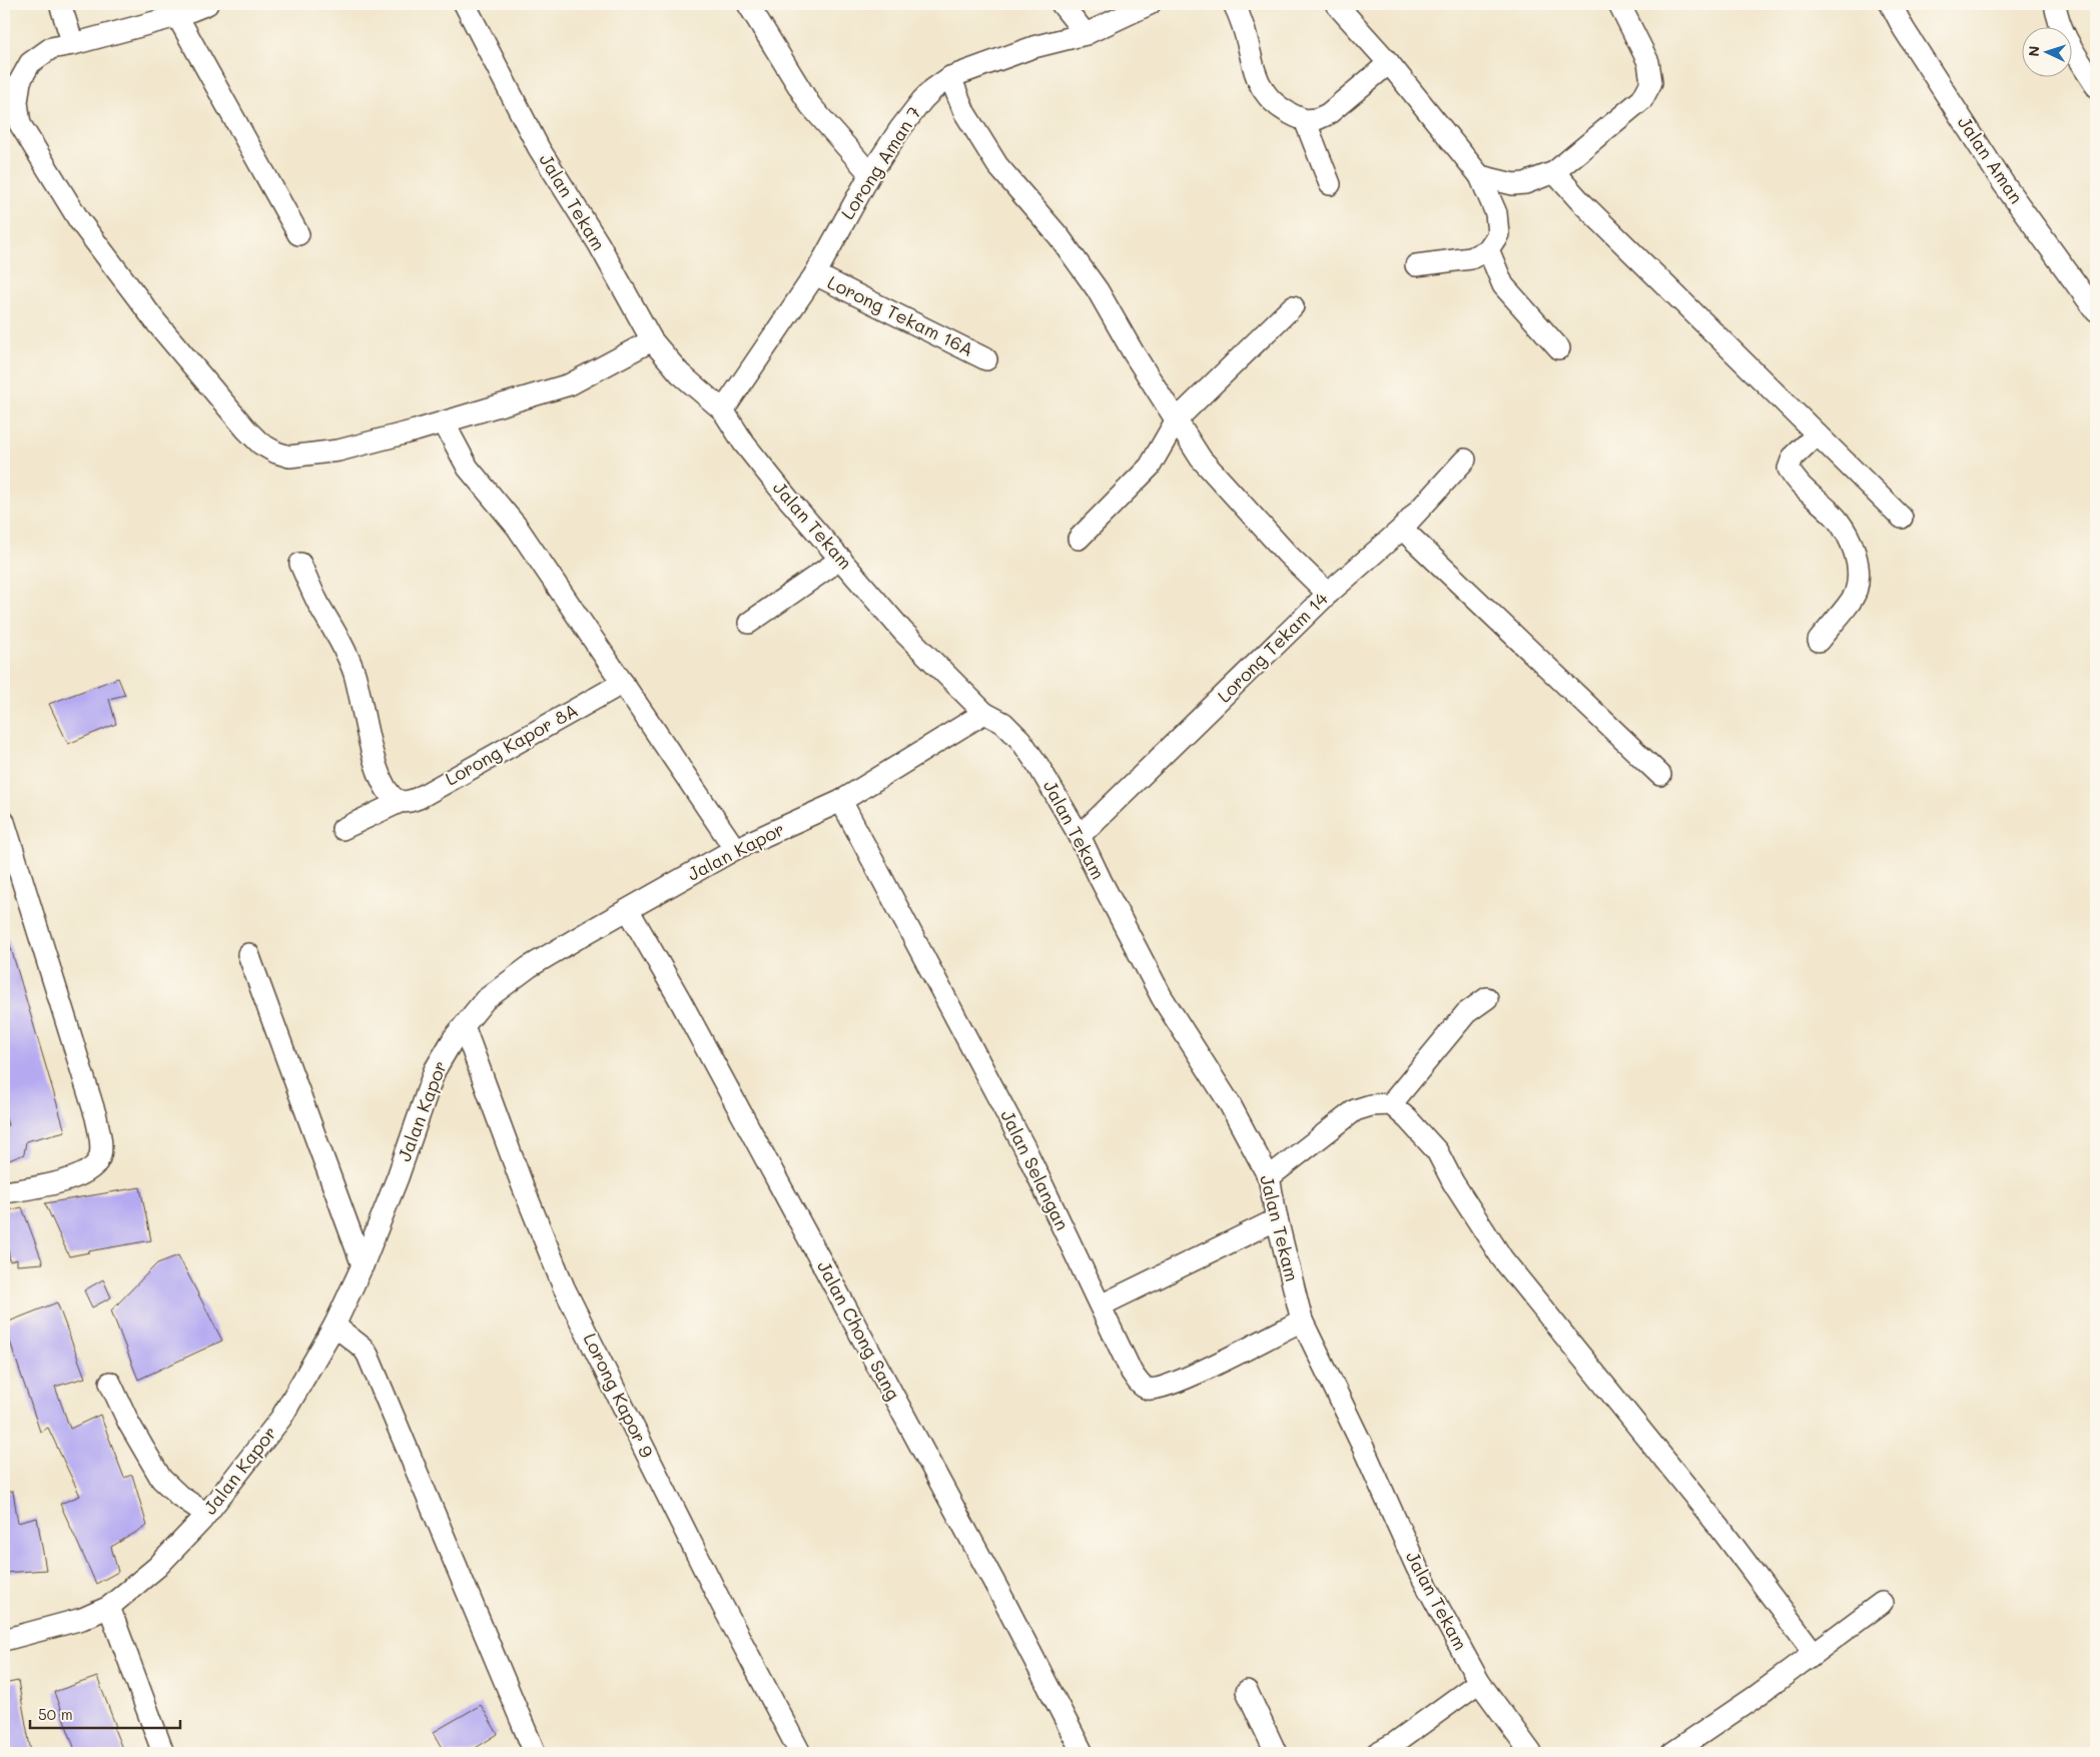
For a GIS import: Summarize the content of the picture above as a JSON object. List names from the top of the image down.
{
  "streets": {
    "street": [
      "Jalan Aman",
      "Lorong Aman 7",
      "Jalan Tekam",
      "Lorong Tekam 16A",
      "Lorong Tekam 14",
      "Lorong Kapor 8A",
      "Jalan Kapor",
      "Jalan Selangan",
      "Jalan Chong Sang",
      "Lorong Kapor 9"
    ]
  },
  "crossings": [
    ["Lorong Aman 7", "Jalan Tekam"],
    ["Lorong Aman 7", "Lorong Tekam 16A"],
    ["Jalan Tekam", "Lorong Tekam 14"],
    ["Jalan Tekam", "Jalan Kapor"],
    ["Jalan Tekam", "Jalan Selangan"],
    ["Jalan Kapor", "Jalan Selangan"],
    ["Jalan Kapor", "Jalan Chong Sang"],
    ["Jalan Kapor", "Lorong Kapor 9"]
  ],
  "scale_bar": "50 m",
  "north": "left"
}
